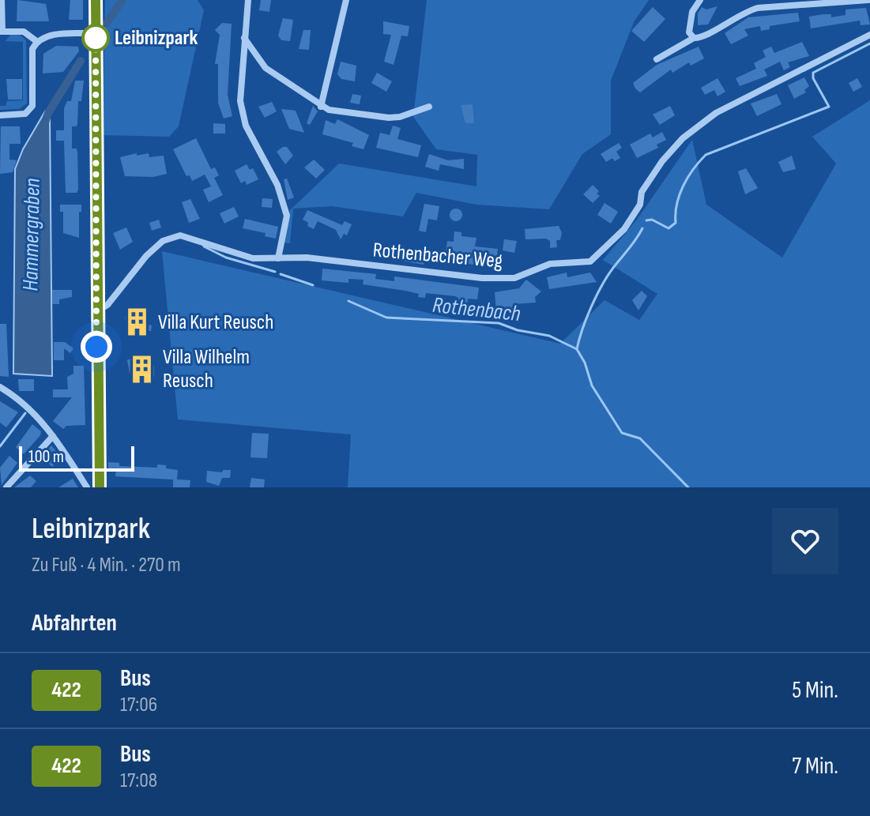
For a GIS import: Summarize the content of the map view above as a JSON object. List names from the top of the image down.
{
  "streets": {
    "street": ["Rothenbacher Weg"]
  },
  "water": ["Hammergraben", "Rothenbach"],
  "places": {
    "other": ["Leibnizpark"],
    "building": ["Villa Kurt Reusch", "Villa Wilhelm Reusch"]
  },
  "lines": ["bus line 422"],
  "scale_bar": "100 m",
  "page": {
    "scale": "100 m",
    "heading": [
      ["Leibnizpark", "Zu Fuß · 4 Min. · 270 m"],
      "Abfahrten"
    ],
    "list": [
      {
        "mark": "422",
        "name": "Bus",
        "note": "17:06",
        "value": "5 Min."
      },
      {
        "mark": "422",
        "name": "Bus",
        "note": "17:08",
        "value": "7 Min."
      }
    ]
  }
}
